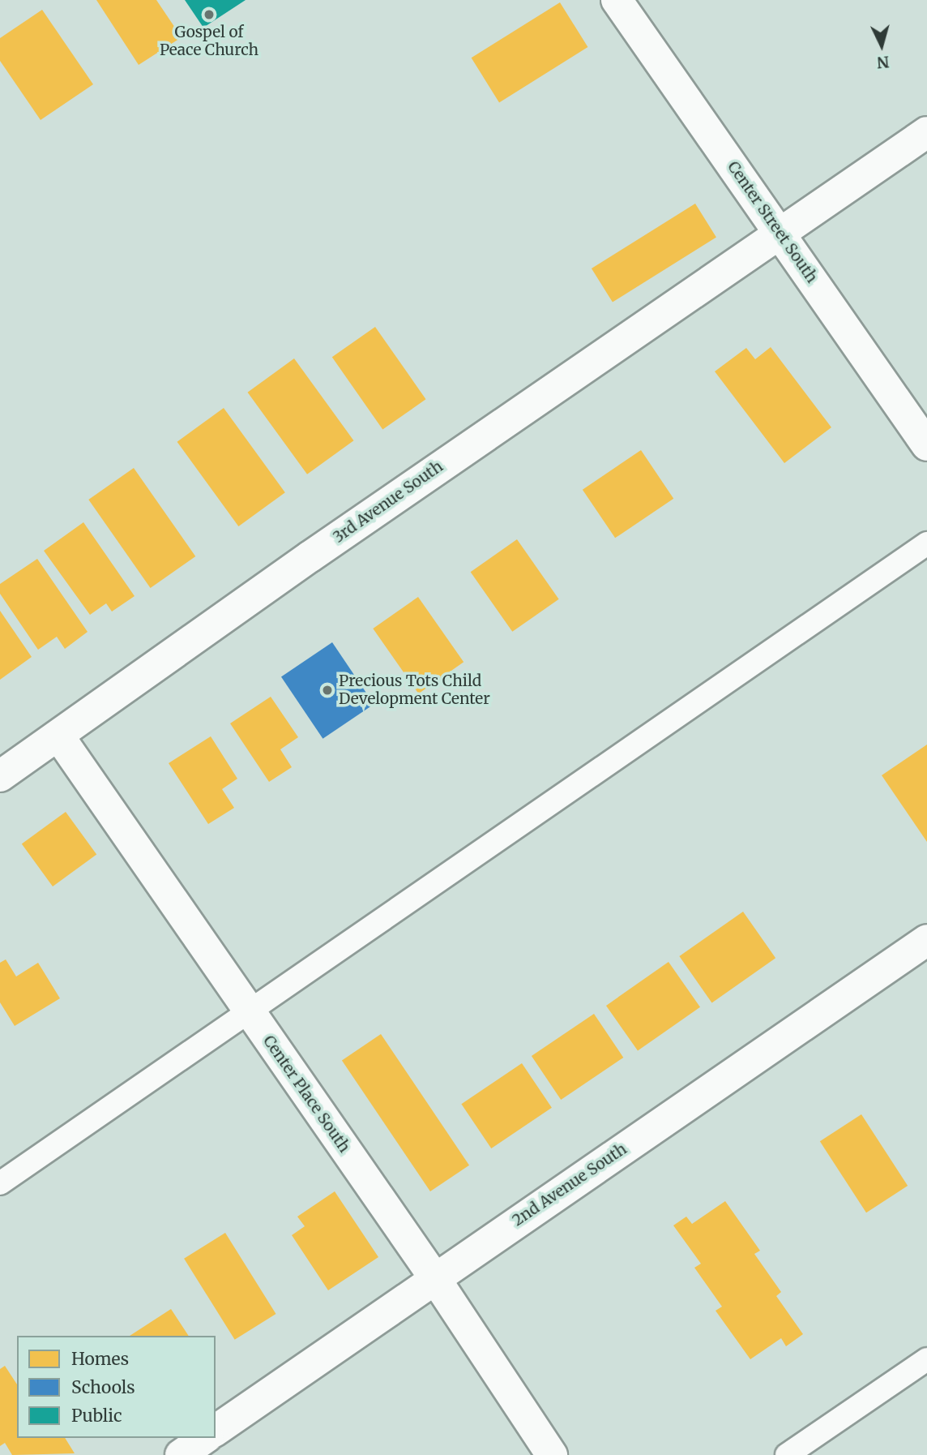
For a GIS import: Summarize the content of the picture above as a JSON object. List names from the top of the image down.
{
  "streets": {
    "street": [
      "Center Street South",
      "3rd Avenue South",
      "Center Place South",
      "2nd Avenue South"
    ]
  },
  "crossings": [
    ["Center Street South", "3rd Avenue South"],
    ["3rd Avenue South", "Center Place South"],
    ["Center Place South", "2nd Avenue South"]
  ],
  "places": ["Gospel of Peace Church", "Precious Tots Child Development Center"],
  "legend": ["Homes", "Schools", "Public"],
  "north": "bottom"
}
